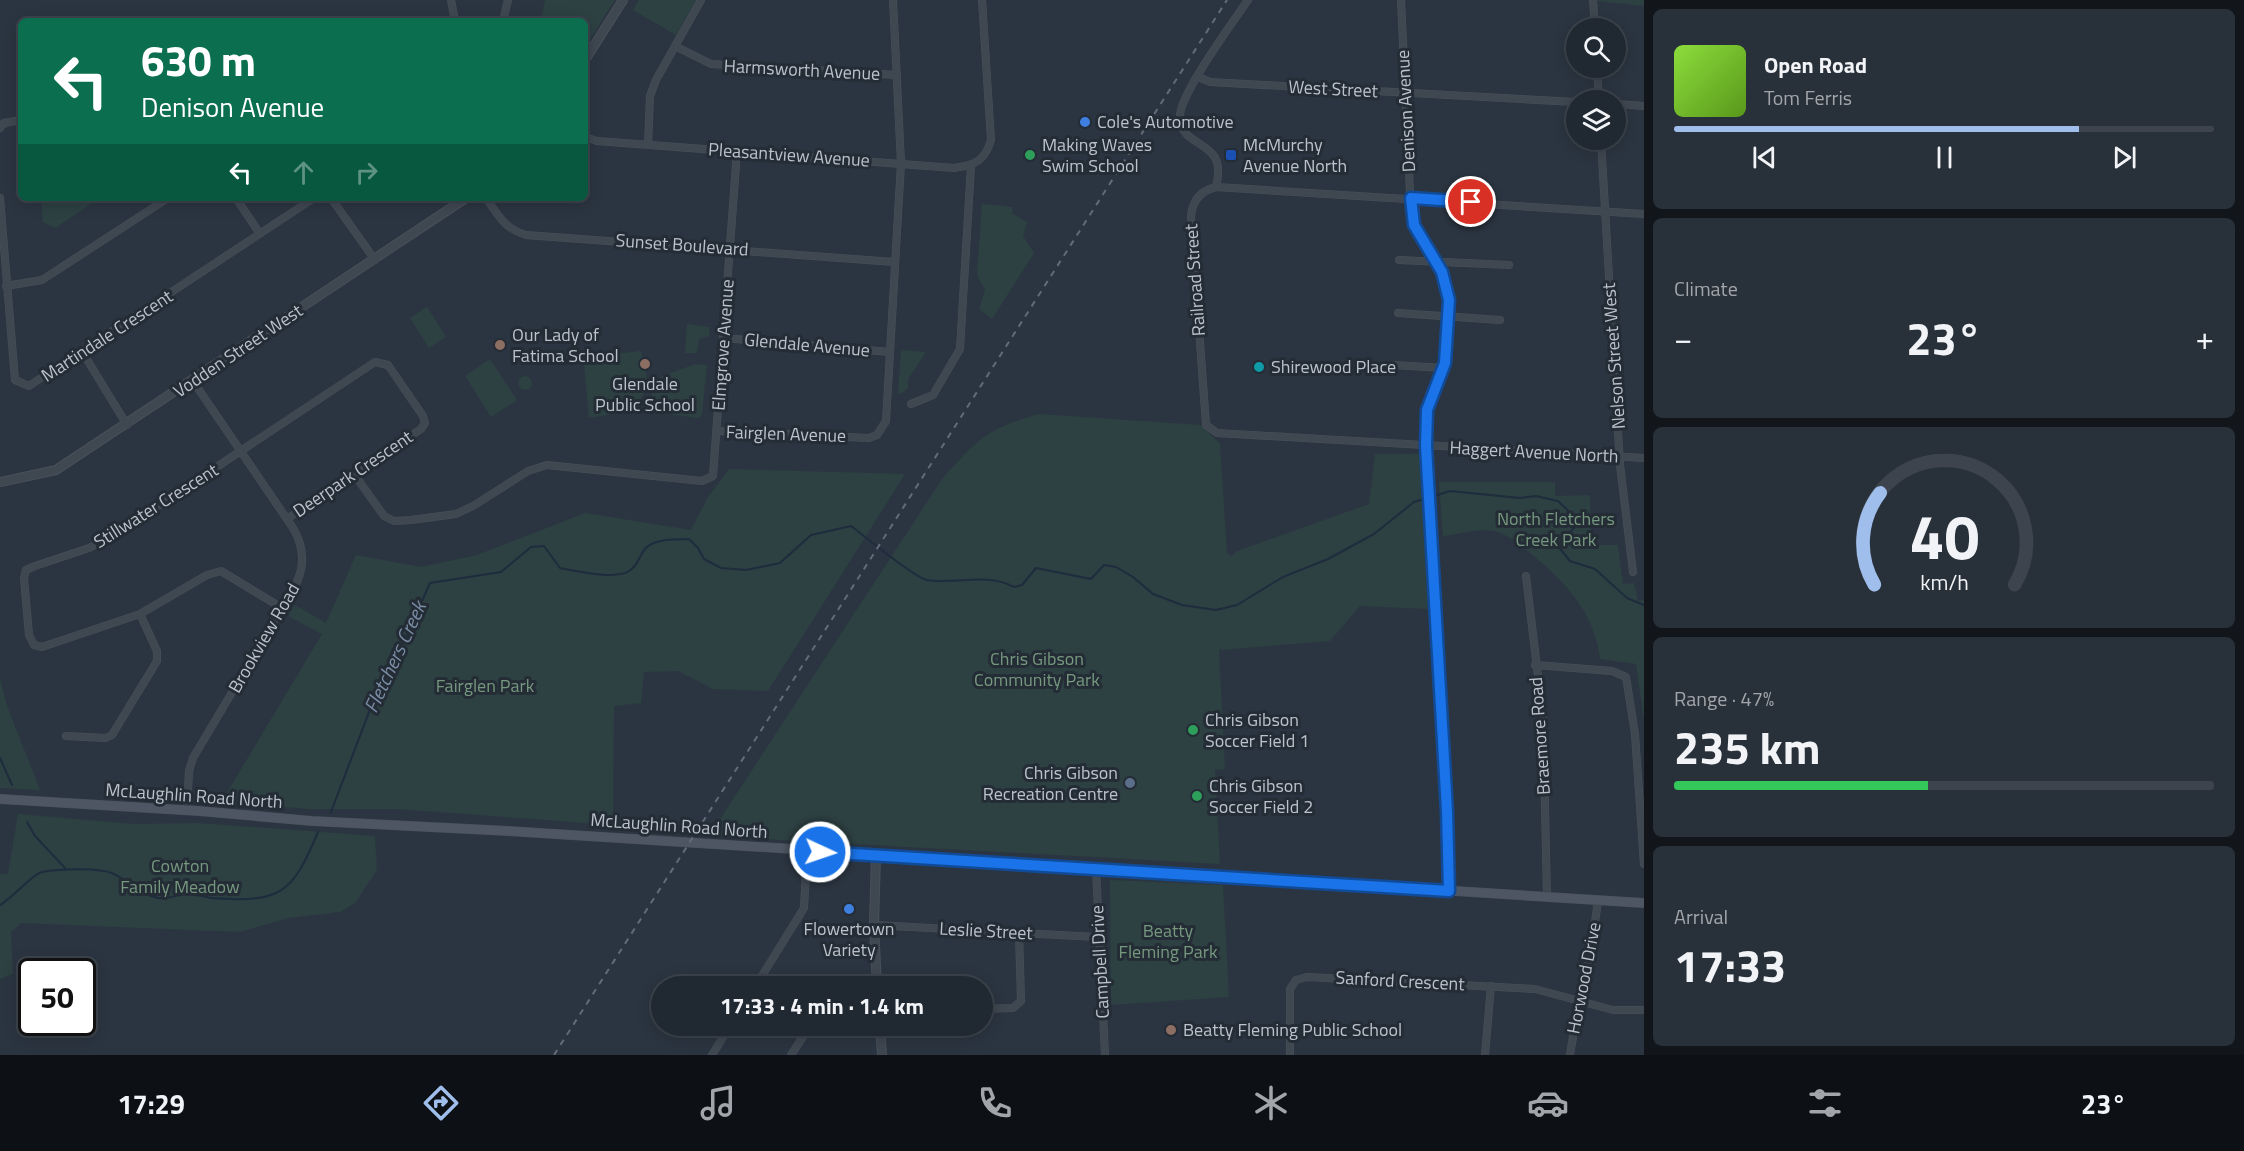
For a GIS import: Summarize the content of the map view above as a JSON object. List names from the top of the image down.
{
  "streets": {
    "main road": ["McLaughlin Road North"],
    "street": [
      "Harmsworth Avenue",
      "West Street",
      "Denison Avenue",
      "Pleasantview Avenue",
      "Sunset Boulevard",
      "Railroad Street",
      "Martindale Crescent",
      "Elmgrove Avenue",
      "Glendale Avenue",
      "Vodden Street West",
      "Nelson Street West",
      "Fairglen Avenue",
      "Haggert Avenue North",
      "Deerpark Crescent",
      "Stillwater Crescent",
      "Brookview Road",
      "Braemore Road",
      "Leslie Street",
      "Campbell Drive",
      "Horwood Drive",
      "Sanford Crescent"
    ]
  },
  "crossings": [
    ["Harmsworth Avenue", "Fairglen Avenue"],
    ["West Street", "Denison Avenue"],
    ["Denison Avenue", "Haggert Avenue North"],
    ["Denison Avenue", "McLaughlin Road North"],
    ["Pleasantview Avenue", "Elmgrove Avenue"],
    ["Pleasantview Avenue", "Fairglen Avenue"],
    ["Sunset Boulevard", "Elmgrove Avenue"],
    ["Sunset Boulevard", "Fairglen Avenue"],
    ["Railroad Street", "Haggert Avenue North"],
    ["Elmgrove Avenue", "Glendale Avenue"],
    ["Elmgrove Avenue", "Fairglen Avenue"],
    ["Glendale Avenue", "Fairglen Avenue"],
    ["Vodden Street West", "Brookview Road"],
    ["Nelson Street West", "Haggert Avenue North"],
    ["Fairglen Avenue", "Deerpark Crescent"],
    ["Deerpark Crescent", "Stillwater Crescent"],
    ["Deerpark Crescent", "Brookview Road"],
    ["Stillwater Crescent", "Brookview Road"],
    ["Brookview Road", "McLaughlin Road North"],
    ["Braemore Road", "McLaughlin Road North"],
    ["McLaughlin Road North", "Campbell Drive"],
    ["McLaughlin Road North", "Horwood Drive"],
    ["Leslie Street", "Campbell Drive"],
    ["Horwood Drive", "Sanford Crescent"]
  ],
  "water": ["Fletchers Creek"],
  "parks": [
    "North Fletchers Creek Park",
    "Chris Gibson Community Park",
    "Fairglen Park",
    "Cowton Family Meadow",
    "Beatty Fleming Park"
  ],
  "places": {
    "other": [
      "Cole's Automotive",
      "Making Waves Swim School",
      "Our Lady of Fatima School",
      "Glendale Public School",
      "Shirewood Place",
      "Chris Gibson Soccer Field 1",
      "Chris Gibson Recreation Centre",
      "Chris Gibson Soccer Field 2",
      "Flowertown Variety",
      "Beatty Fleming Public School"
    ],
    "transit": ["McMurchy Avenue North"]
  },
  "page": {
    "turn": ["630 m", "Denison Avenue"],
    "song": ["Open Road", "Tom Ferris"],
    "tile": [
      "Climate",
      ["Range · 47%", "235 km"],
      ["Arrival", "17:33"]
    ],
    "heat": ["−", "23°", "+"],
    "limit": "50",
    "trip": "17:33 · 4 min · 1.4 km",
    "tabs": ["17:29", "23°"],
    "gauge": ["40", "km/h"]
  }
}
